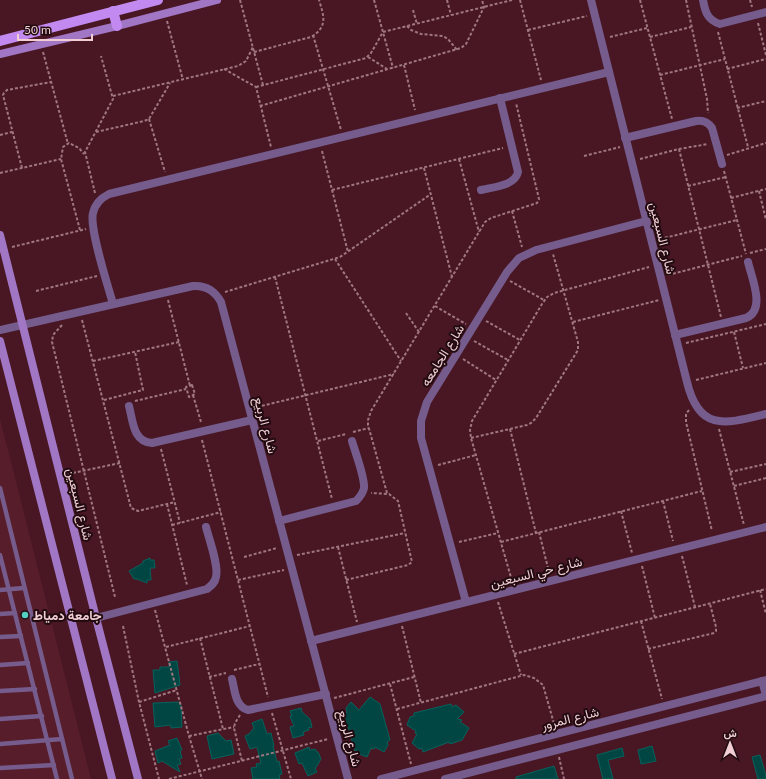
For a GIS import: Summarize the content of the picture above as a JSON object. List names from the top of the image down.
{
  "streets": {
    "main road": ["شارع السبعين"],
    "street": [
      "شارع الجامعه",
      "شارع الربيع",
      "شارع حي السبعين",
      "شارع المرور"
    ]
  },
  "crossings": [
    ["شارع السبعين", "شارع الجامعه"],
    ["شارع الجامعه", "شارع حي السبعين"],
    ["شارع الربيع", "شارع حي السبعين"]
  ],
  "places": ["جامعة دمياط"],
  "scale_bar": "50 m",
  "north": "top"
}
